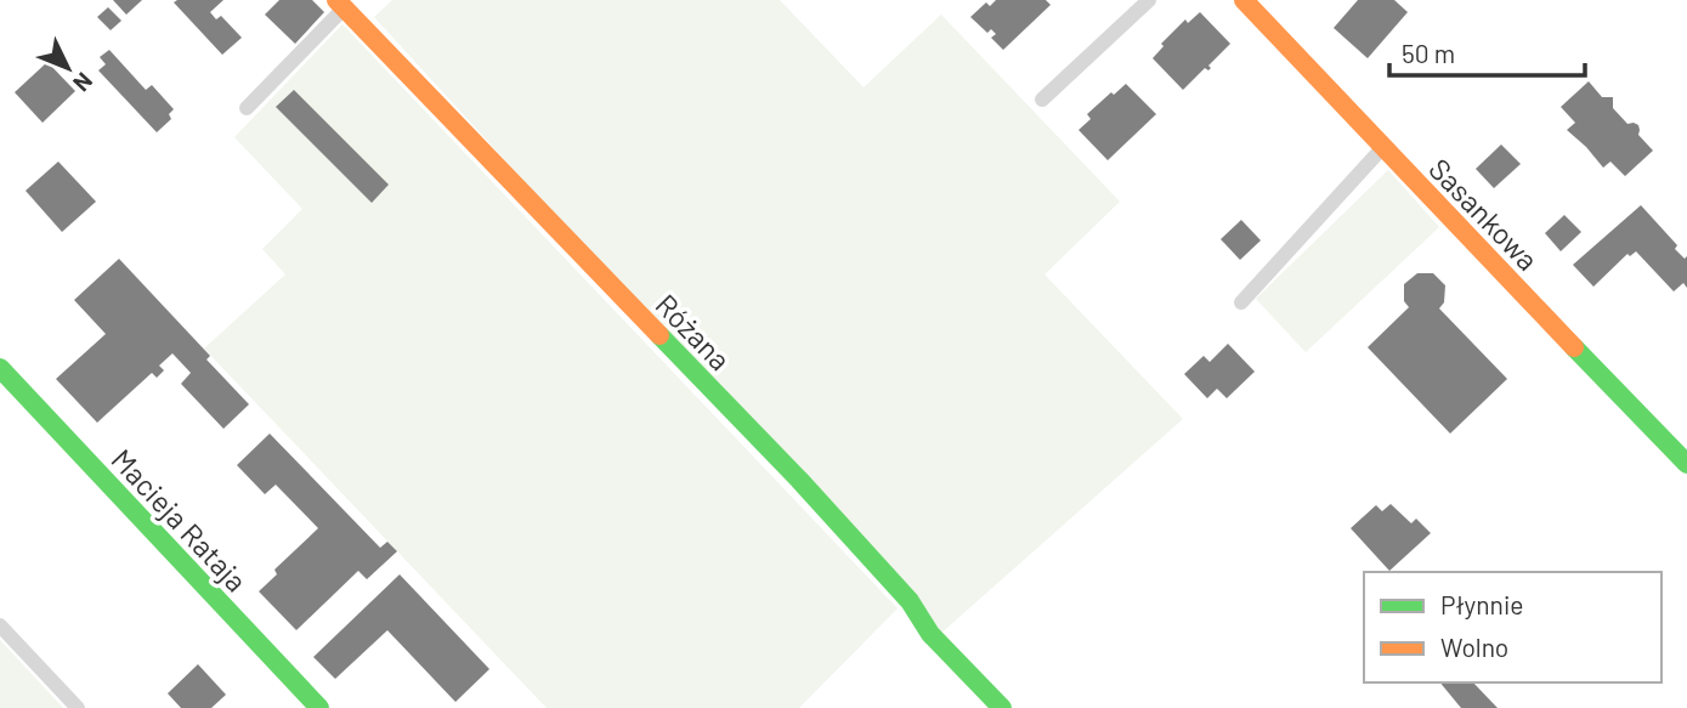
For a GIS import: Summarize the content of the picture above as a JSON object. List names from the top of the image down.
{
  "streets": {
    "street": ["Sasankowa", "Różana", "Macieja Rataja"]
  },
  "legend": ["Płynnie", "Wolno"],
  "scale_bar": "50 m",
  "north": "bottom right"
}
